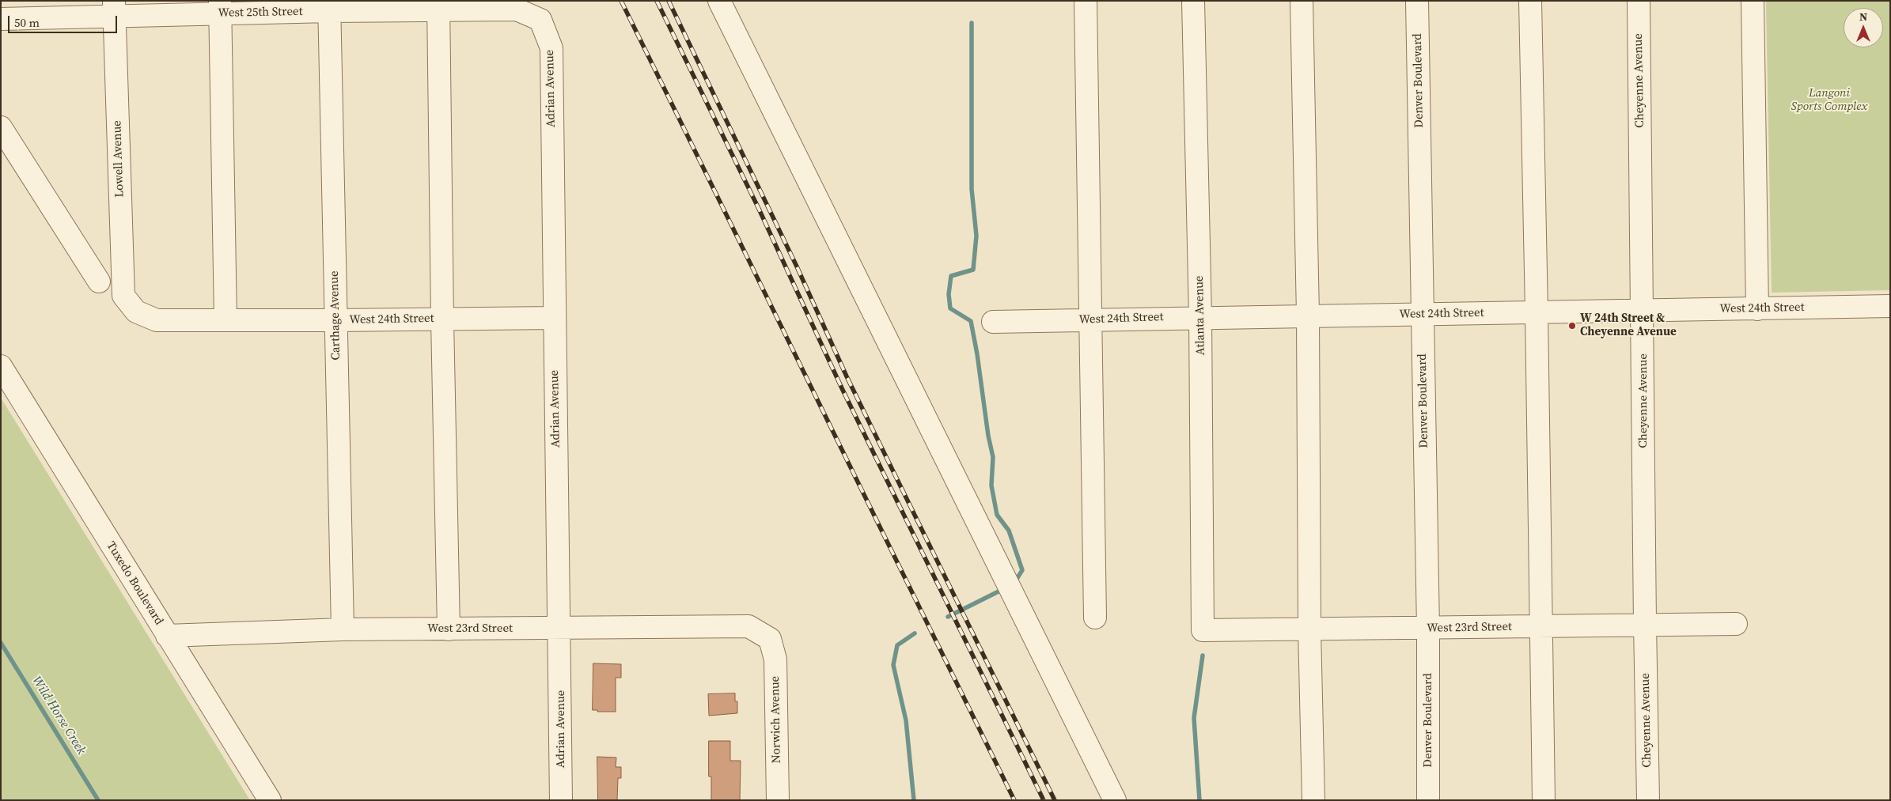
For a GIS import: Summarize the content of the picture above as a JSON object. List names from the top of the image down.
{
  "streets": {
    "street": [
      "West 25th Street",
      "Denver Boulevard",
      "Cheyenne Avenue",
      "Adrian Avenue",
      "Lowell Avenue",
      "West 24th Street",
      "Carthage Avenue",
      "Atlanta Avenue",
      "Tuxedo Boulevard",
      "West 23rd Street",
      "Norwich Avenue"
    ]
  },
  "crossings": [
    ["West 25th Street", "Adrian Avenue"],
    ["West 25th Street", "Lowell Avenue"],
    ["West 25th Street", "Carthage Avenue"],
    ["Denver Boulevard", "West 24th Street"],
    ["Denver Boulevard", "West 23rd Street"],
    ["Cheyenne Avenue", "West 24th Street"],
    ["Cheyenne Avenue", "West 23rd Street"],
    ["Adrian Avenue", "West 24th Street"],
    ["Adrian Avenue", "West 23rd Street"],
    ["Lowell Avenue", "West 24th Street"],
    ["West 24th Street", "Carthage Avenue"],
    ["West 24th Street", "Atlanta Avenue"],
    ["Carthage Avenue", "West 23rd Street"],
    ["Atlanta Avenue", "West 23rd Street"],
    ["Tuxedo Boulevard", "West 23rd Street"],
    ["West 23rd Street", "Norwich Avenue"]
  ],
  "water": ["Wild Horse Creek"],
  "parks": ["Langoni Sports Complex"],
  "places": ["W 24th Street & Cheyenne Avenue"],
  "scale_bar": "50 m",
  "north": "top"
}
